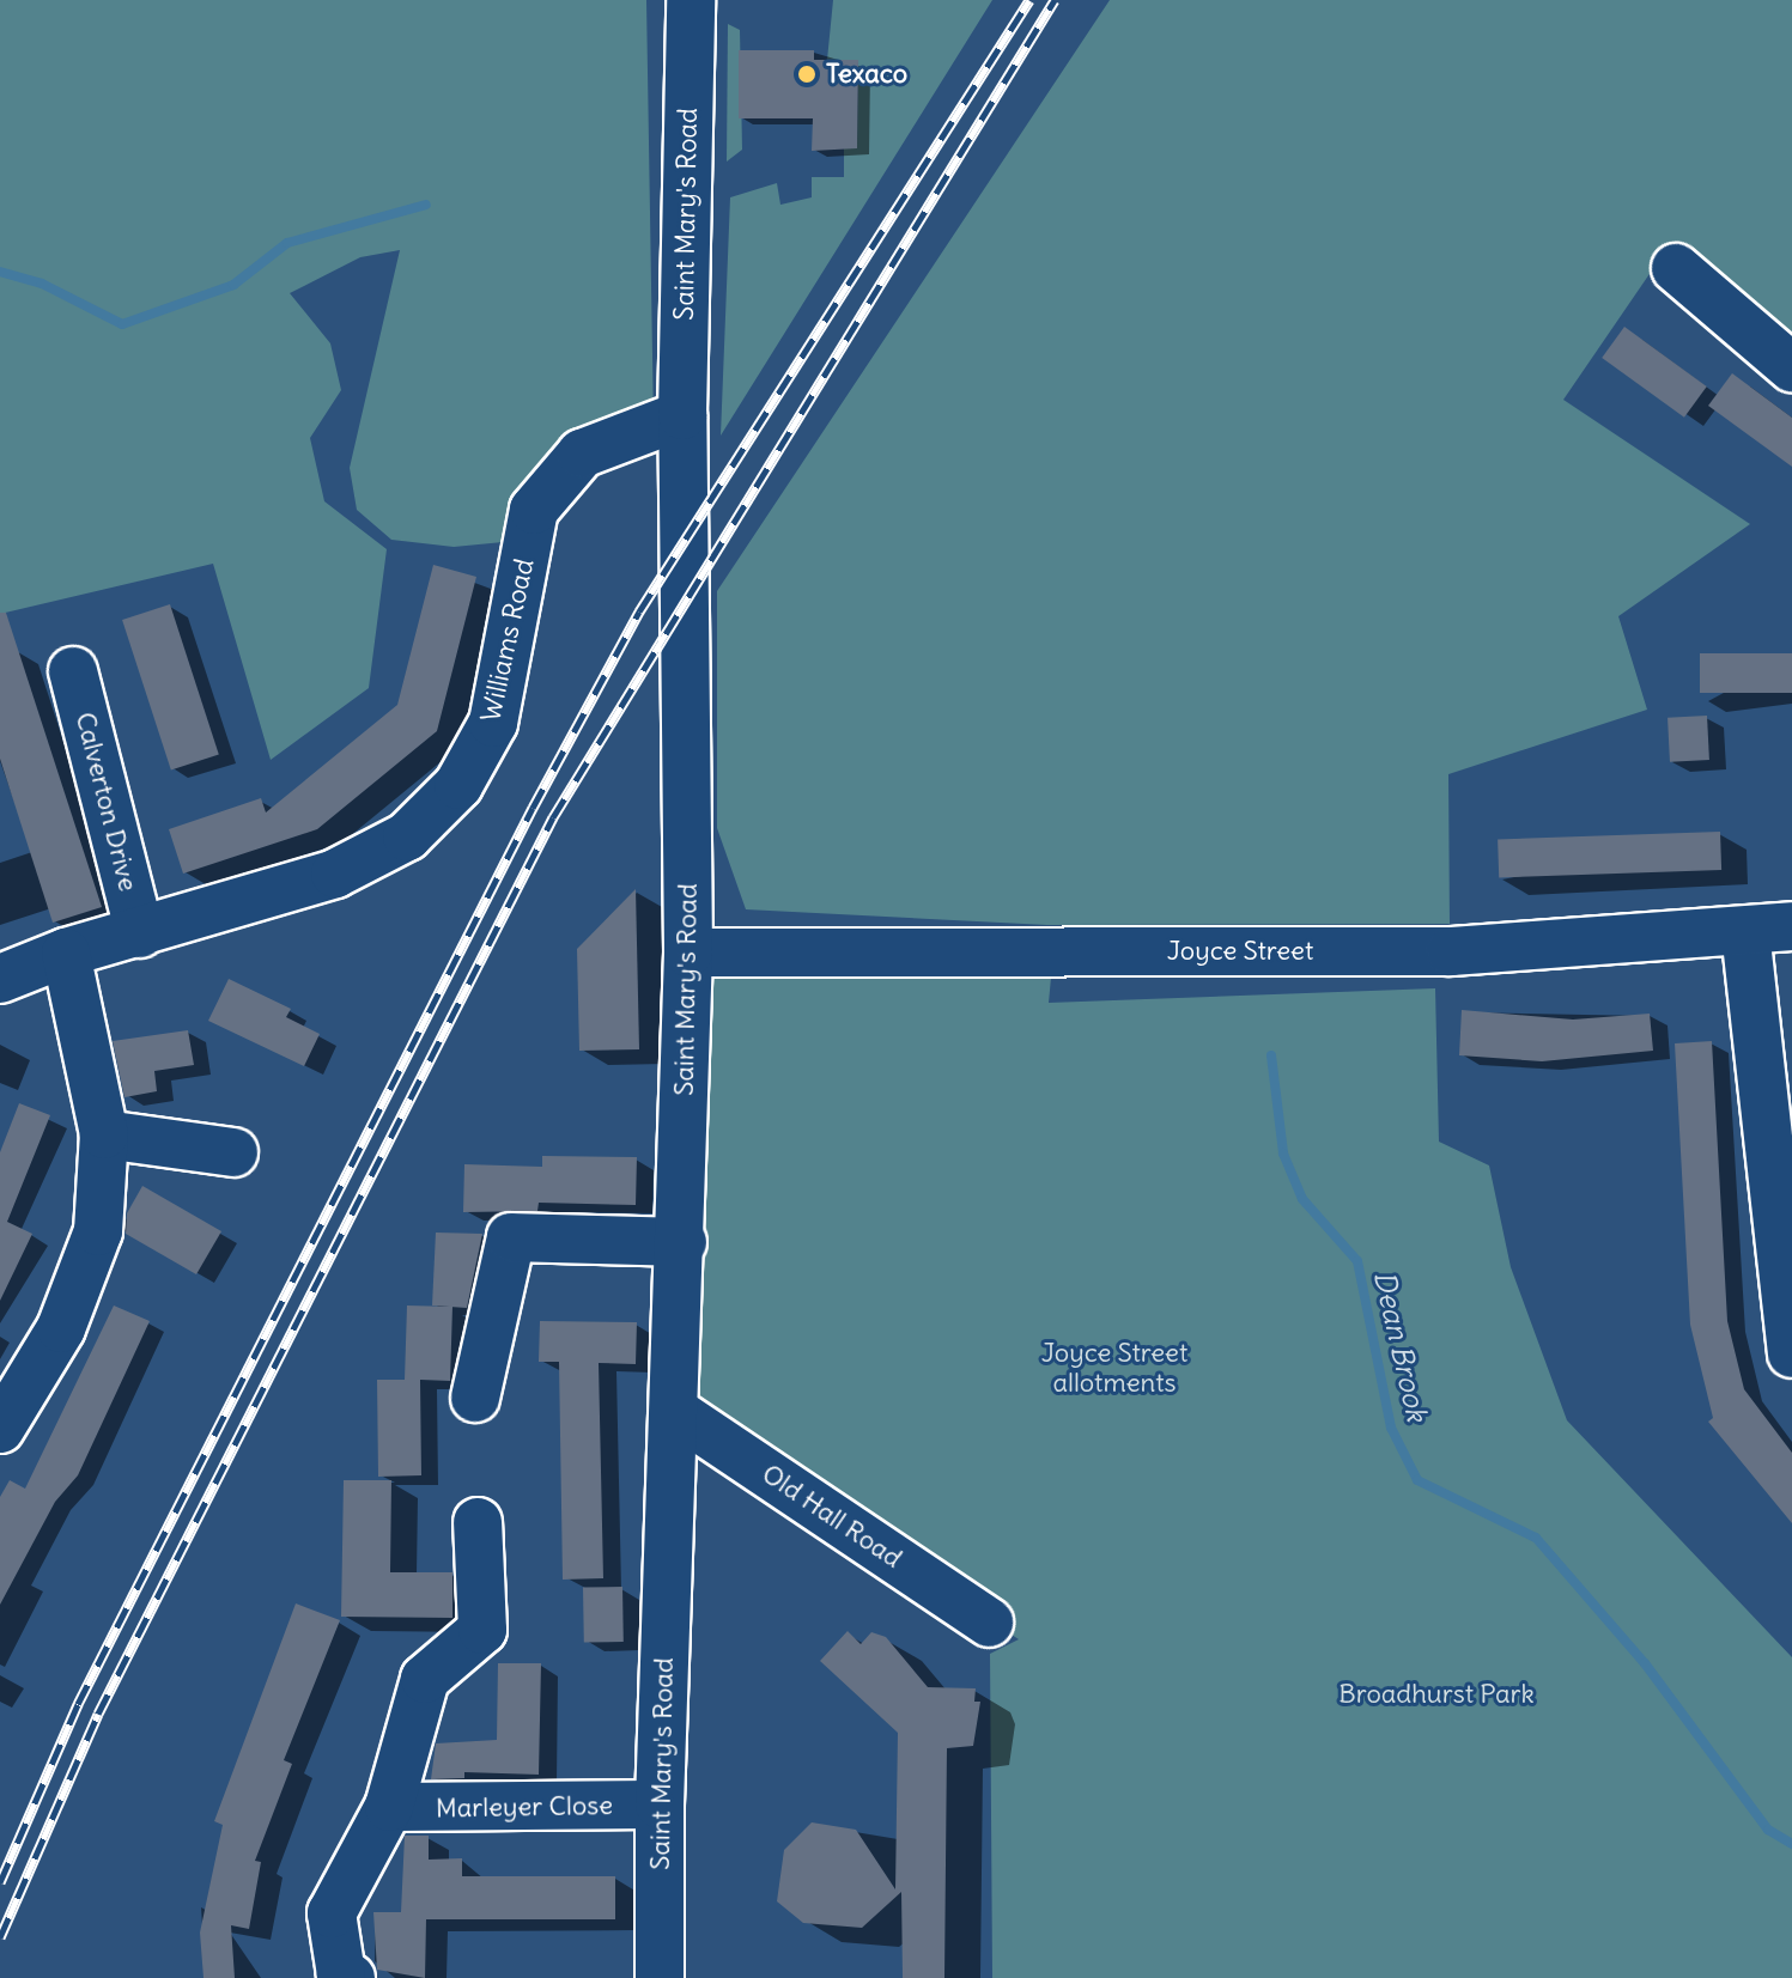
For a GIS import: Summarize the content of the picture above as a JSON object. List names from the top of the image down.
{
  "streets": {
    "street": [
      "Saint Mary's Road",
      "Williams Road",
      "Calverton Drive",
      "Joyce Street",
      "Old Hall Road",
      "Marleyer Close"
    ]
  },
  "crossings": [
    ["Saint Mary's Road", "Williams Road"],
    ["Saint Mary's Road", "Joyce Street"],
    ["Saint Mary's Road", "Old Hall Road"],
    ["Saint Mary's Road", "Marleyer Close"],
    ["Williams Road", "Calverton Drive"]
  ],
  "water": ["Dean Brook"],
  "parks": ["Joyce Street allotments", "Broadhurst Park"],
  "places": ["Texaco"]
}
